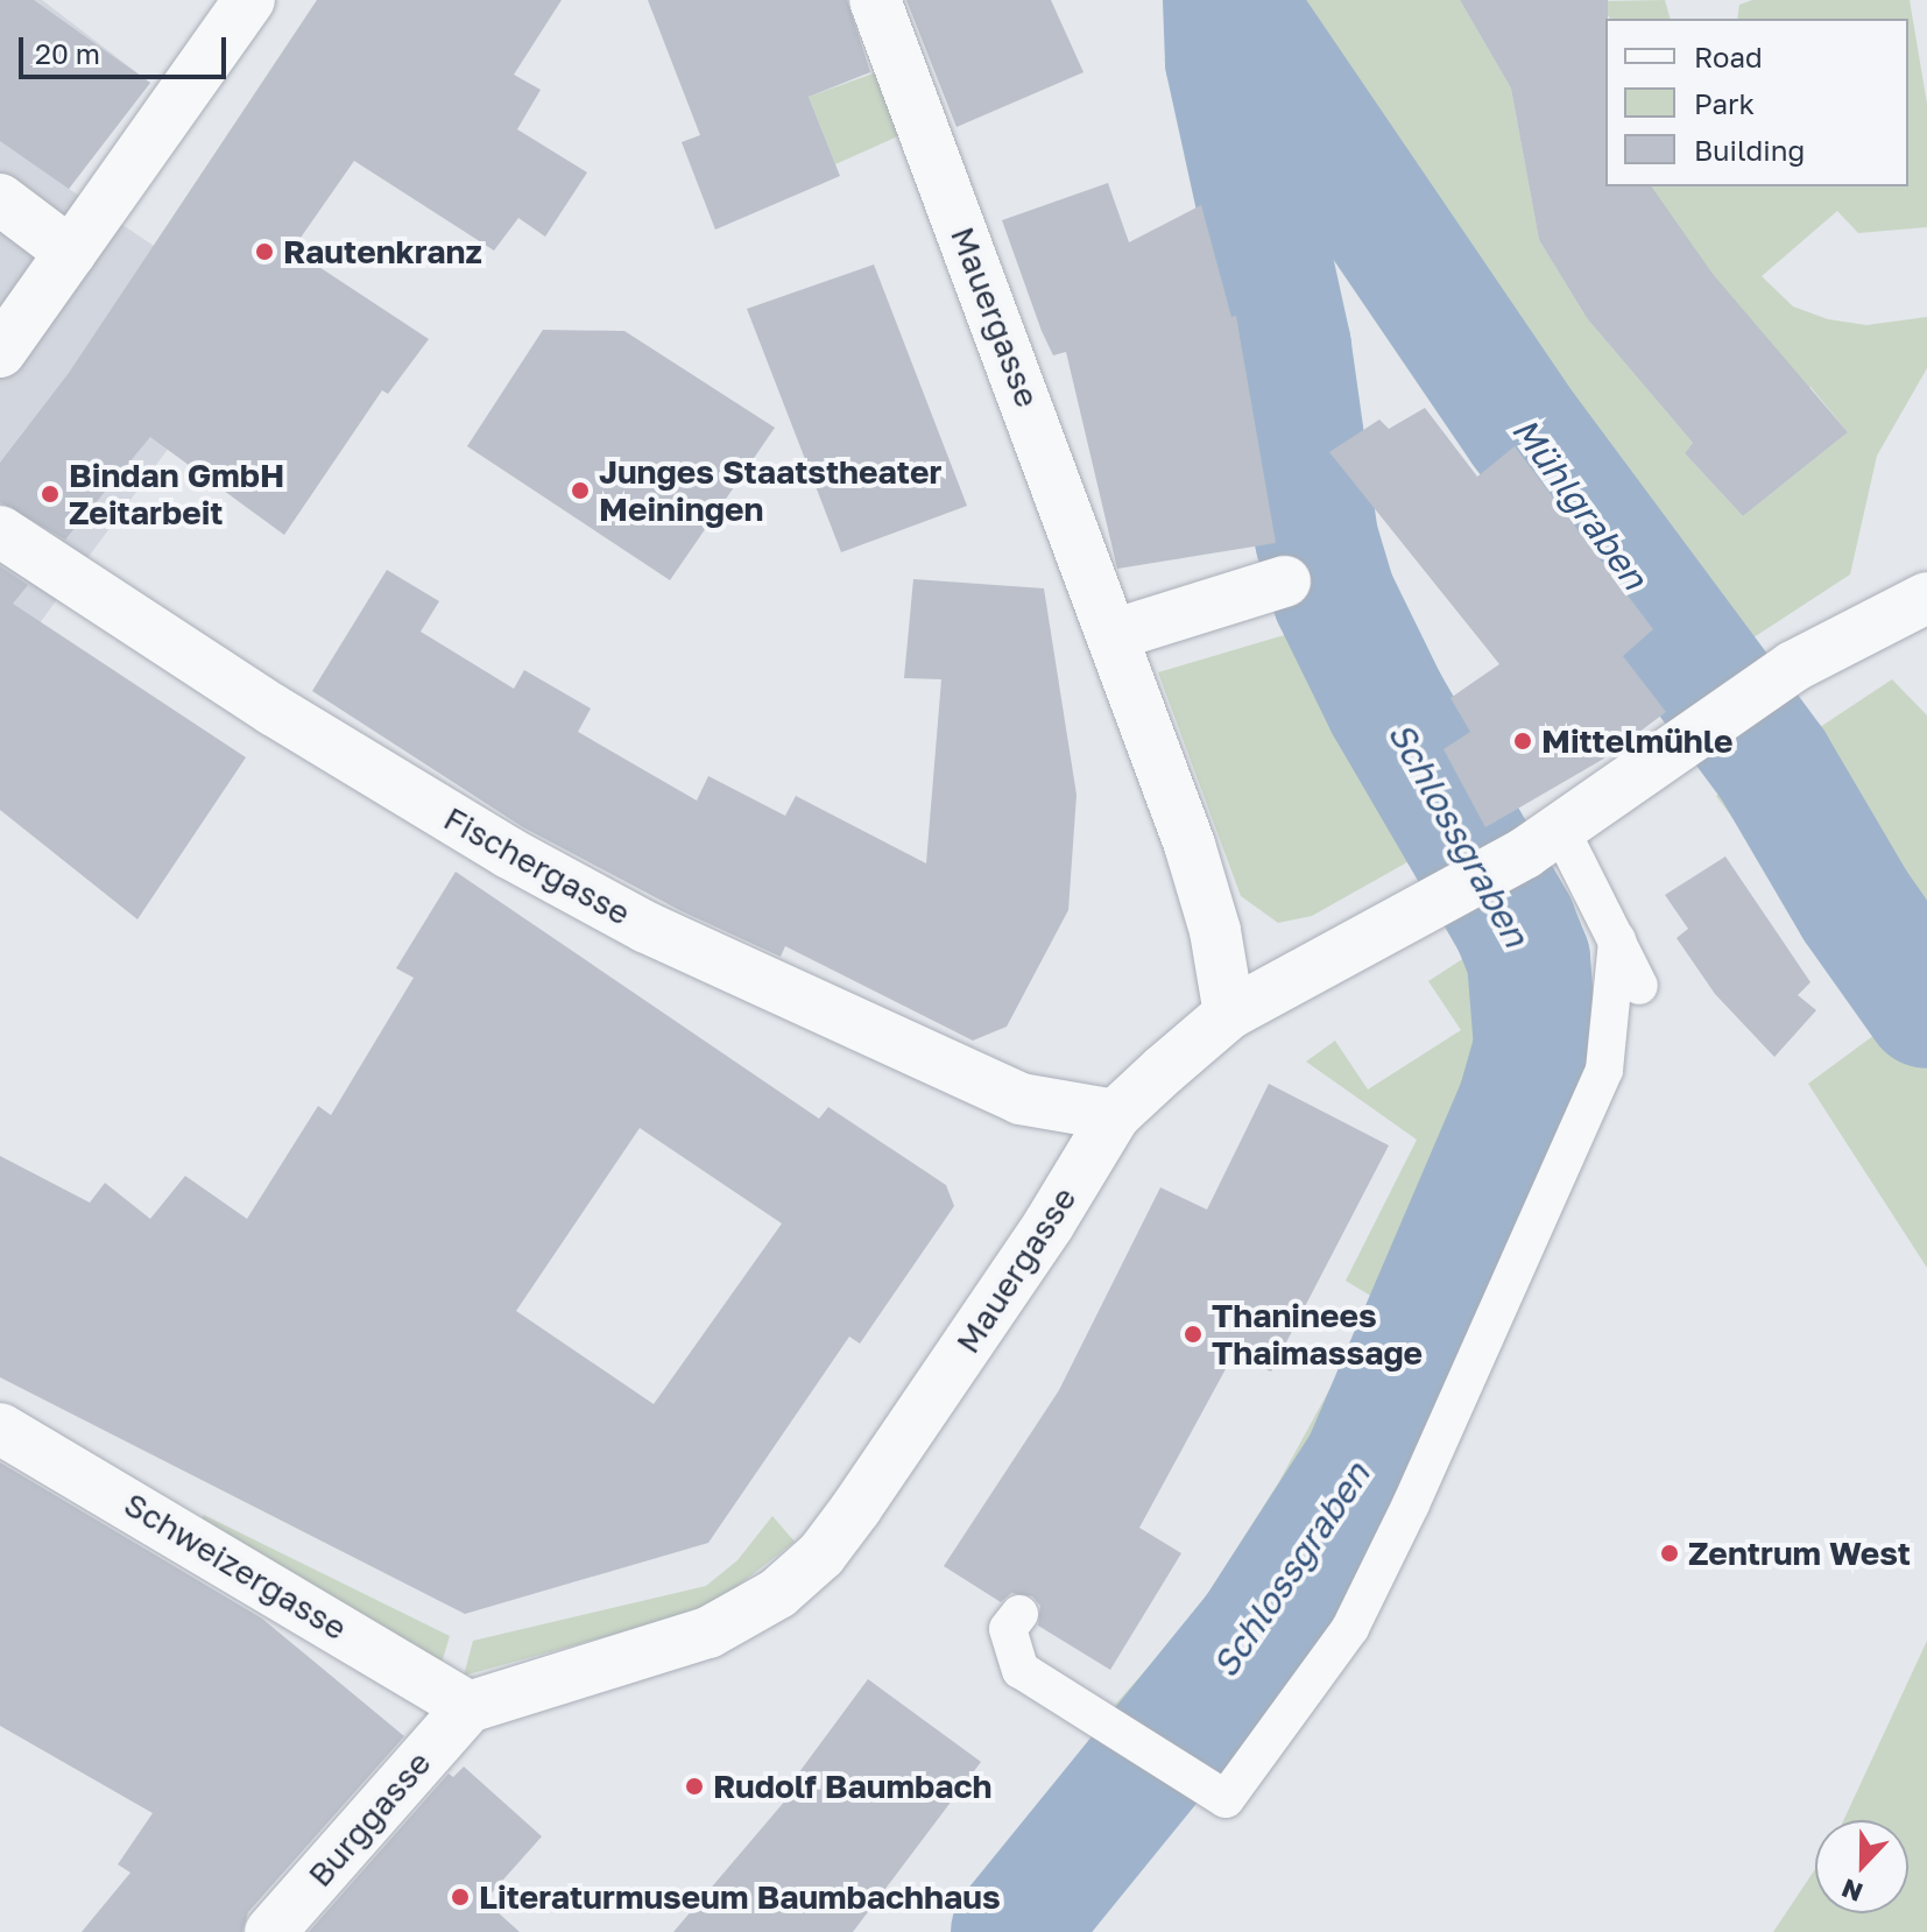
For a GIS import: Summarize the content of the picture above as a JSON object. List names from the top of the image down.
{
  "streets": {
    "street": [
      "Mauergasse",
      "Fischergasse",
      "Schweizergasse",
      "Burggasse"
    ]
  },
  "crossings": [
    ["Mauergasse", "Fischergasse"],
    ["Mauergasse", "Schweizergasse"],
    ["Mauergasse", "Burggasse"],
    ["Schweizergasse", "Burggasse"]
  ],
  "water": ["Mühlgraben", "Schlossgraben"],
  "places": [
    "Rautenkranz",
    "Junges Staatstheater Meiningen",
    "Bindan GmbH Zeitarbeit",
    "Mittelmühle",
    "Thaninees Thaimassage",
    "Zentrum West",
    "Rudolf Baumbach",
    "Literaturmuseum Baumbachhaus"
  ],
  "legend": ["Road", "Park", "Building"],
  "scale_bar": "20 m",
  "north": "bottom"
}
